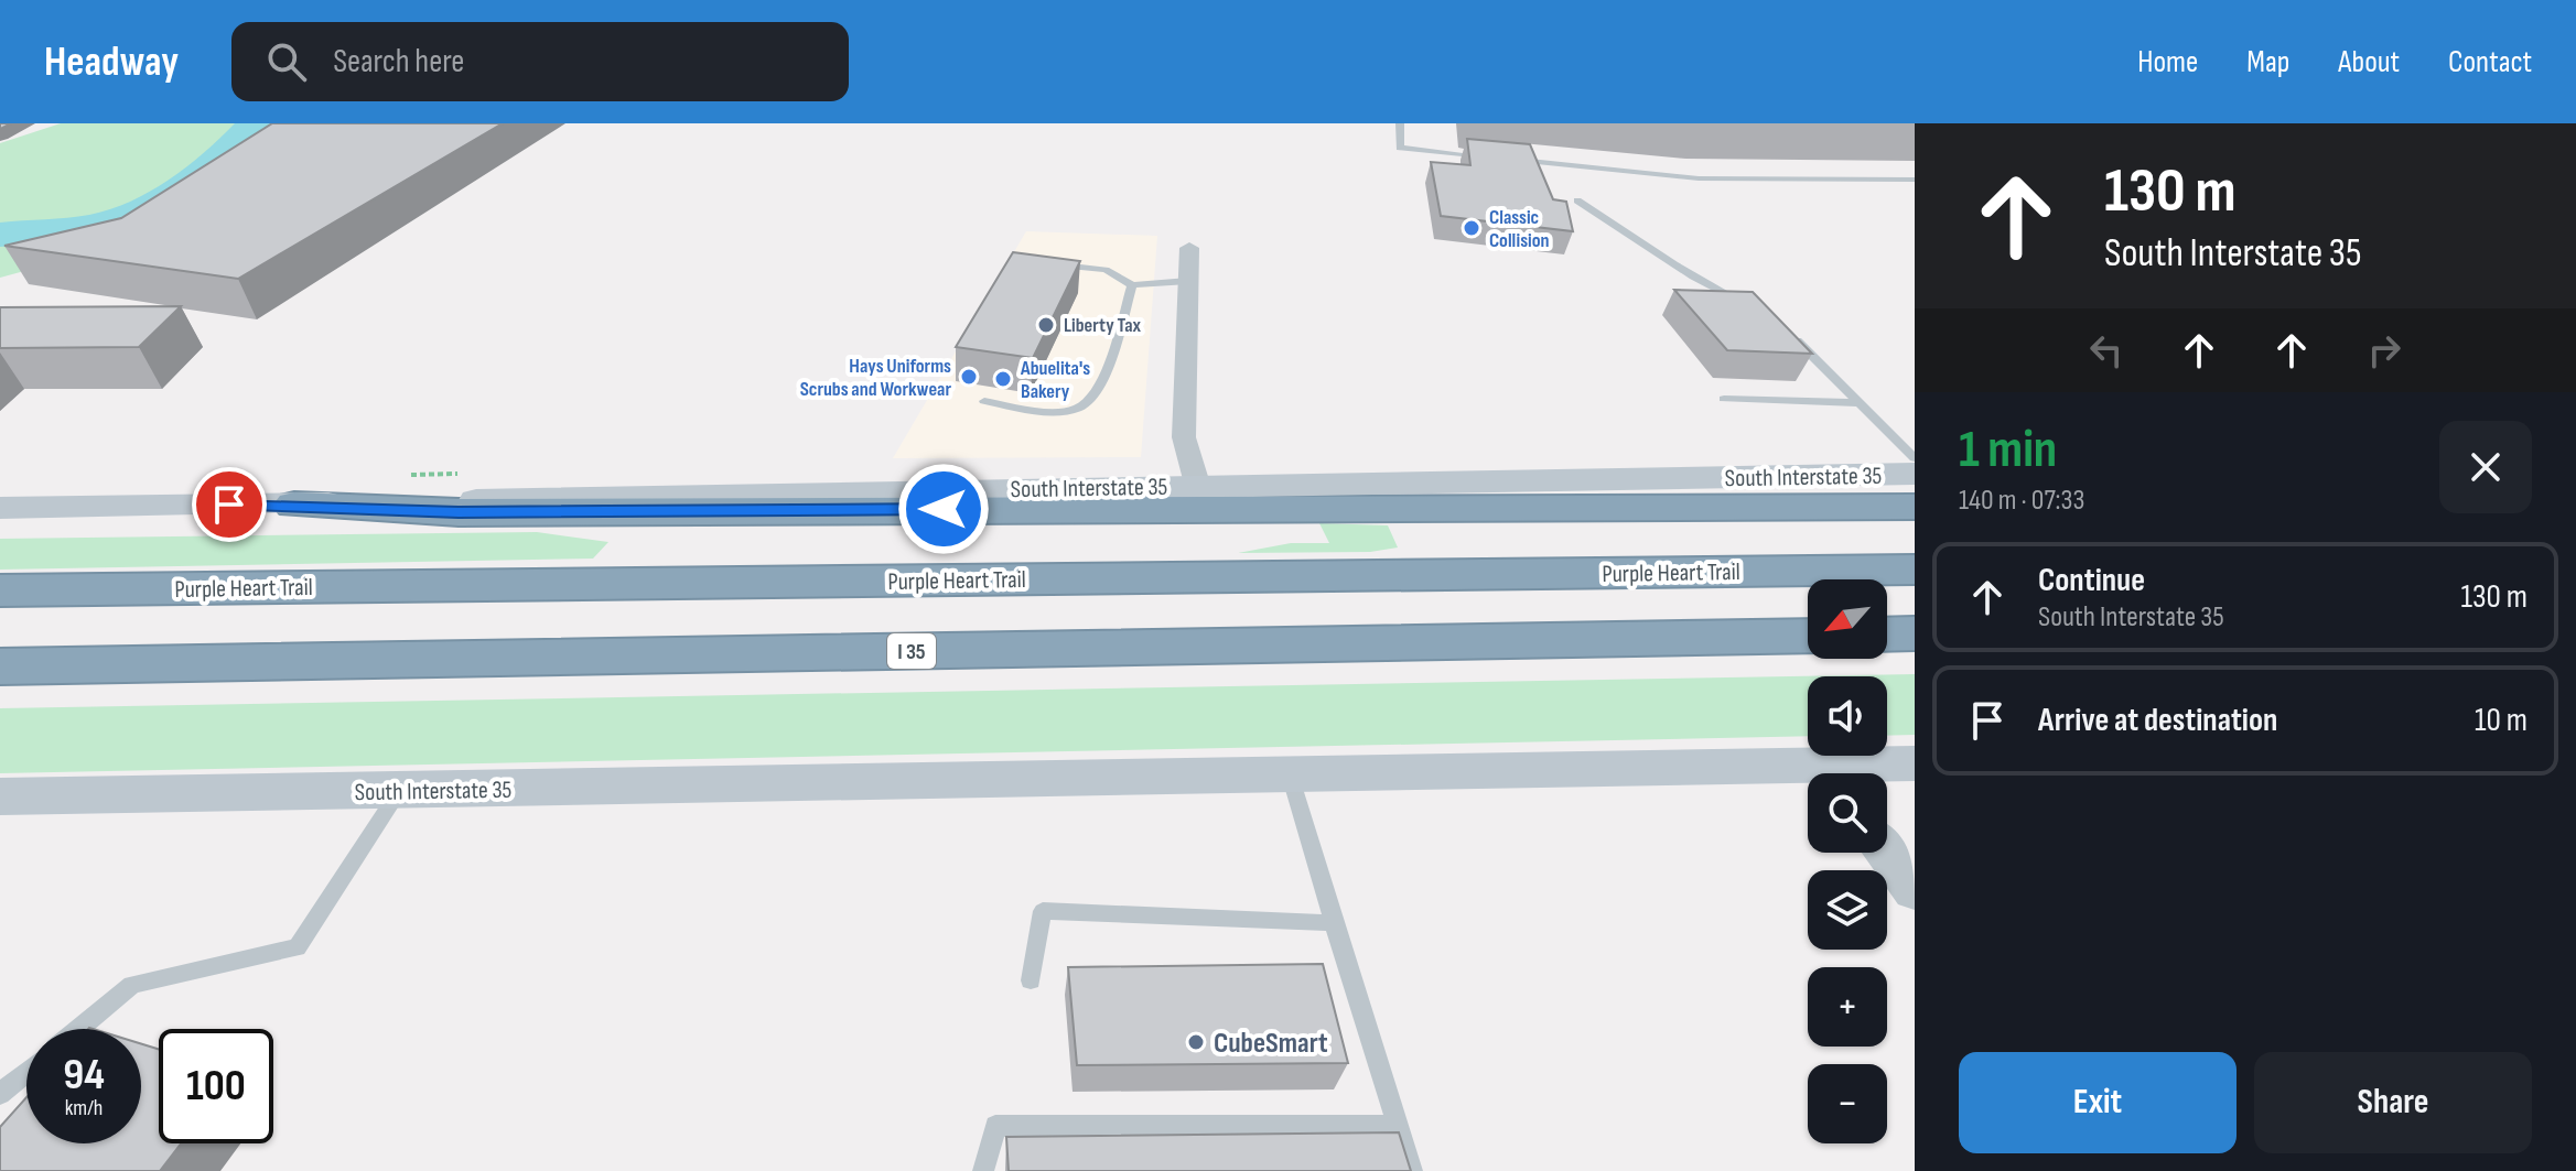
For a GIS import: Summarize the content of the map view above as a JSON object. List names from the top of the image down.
{
  "streets": {
    "highway": ["Purple Heart Trail", "I 35"],
    "main road": ["South Interstate 35"]
  },
  "places": [
    "Classic Collision",
    "Liberty Tax",
    "Hays Uniforms Scrubs and Workwear",
    "Abuelita's Bakery",
    "CubeSmart"
  ],
  "north": "bottom left",
  "page": {
    "header": "Headway",
    "search": "Search here",
    "nav": [
      "Home",
      "Map",
      "About",
      "Contact"
    ],
    "turn": ["130 m", "South Interstate 35"],
    "heading": ["1 min", "140 m · 07:33"],
    "list": [
      {
        "name": "Continue",
        "note": "South Interstate 35",
        "value": "130 m"
      },
      {
        "name": "Arrive at destination",
        "value": "10 m"
      }
    ],
    "map_buttons": ["+", "−"],
    "speed": "94 km/h",
    "limit": "100",
    "buttons": ["Exit", "Share"]
  }
}
